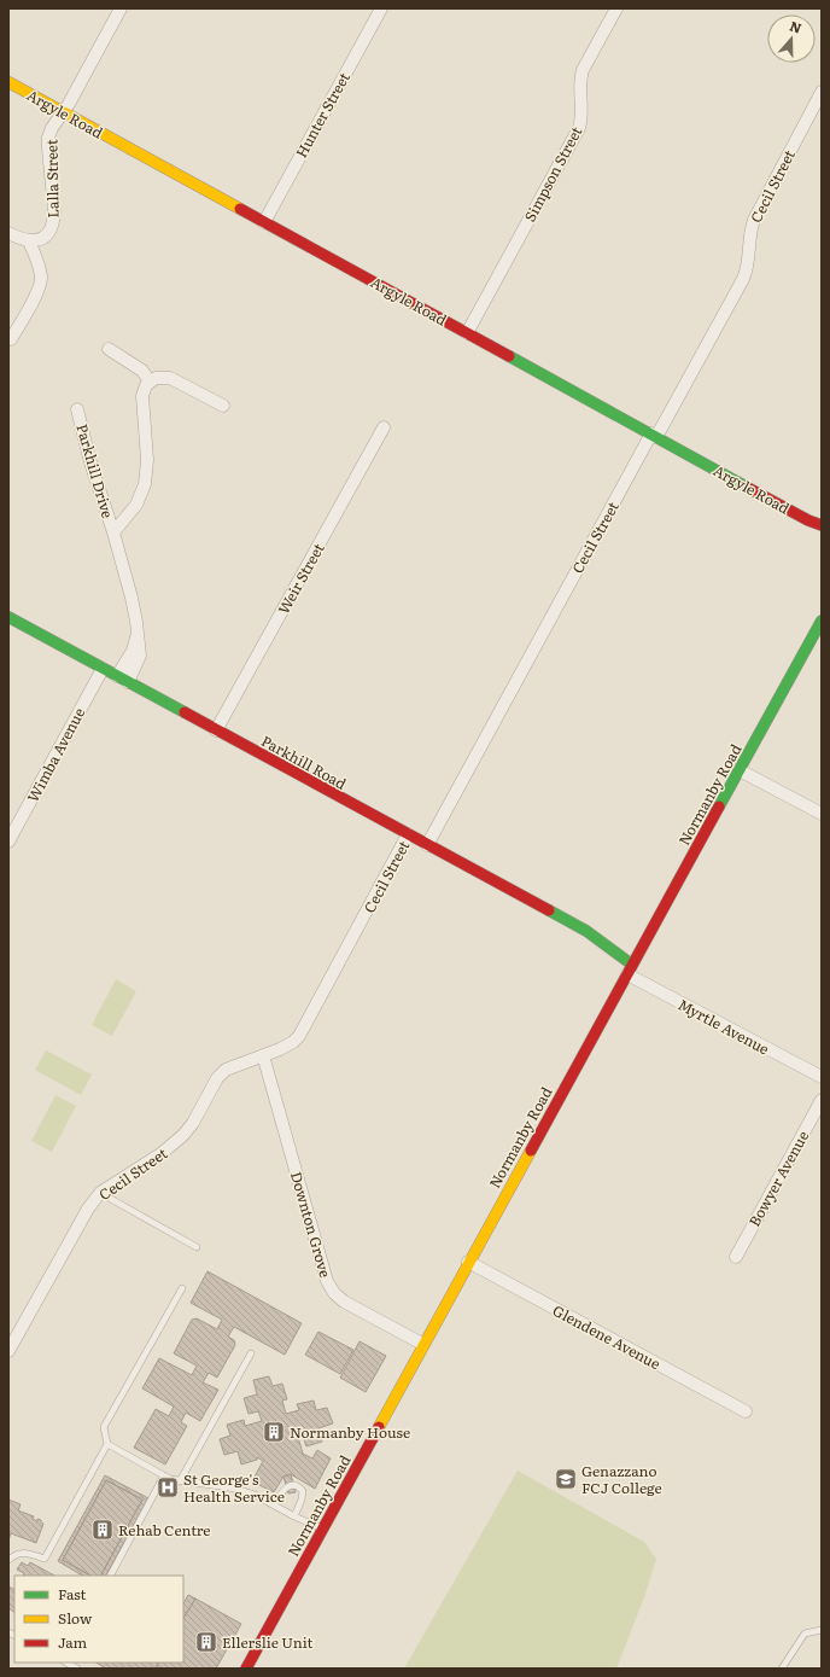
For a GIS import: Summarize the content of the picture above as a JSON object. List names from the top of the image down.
{
  "streets": {
    "street": [
      "Argyle Road",
      "Hunter Street",
      "Simpson Street",
      "Lalla Street",
      "Cecil Street",
      "Parkhill Drive",
      "Weir Street",
      "Wimba Avenue",
      "Parkhill Road",
      "Normanby Road",
      "Myrtle Avenue",
      "Bowyer Avenue",
      "Downton Grove",
      "Glendene Avenue"
    ]
  },
  "crossings": [
    ["Argyle Road", "Hunter Street"],
    ["Argyle Road", "Simpson Street"],
    ["Argyle Road", "Lalla Street"],
    ["Argyle Road", "Cecil Street"],
    ["Cecil Street", "Parkhill Road"],
    ["Cecil Street", "Downton Grove"],
    ["Parkhill Drive", "Parkhill Road"],
    ["Weir Street", "Parkhill Road"],
    ["Wimba Avenue", "Parkhill Road"],
    ["Parkhill Road", "Normanby Road"],
    ["Parkhill Road", "Myrtle Avenue"],
    ["Normanby Road", "Myrtle Avenue"],
    ["Normanby Road", "Downton Grove"],
    ["Normanby Road", "Glendene Avenue"]
  ],
  "places": {
    "building": ["Normanby House", "Rehab Centre", "Ellerslie Unit"],
    "school or university": ["Genazzano FCJ College"],
    "hospital": ["St George's Health Service"]
  },
  "legend": ["Fast", "Slow", "Jam"],
  "north": "top"
}
